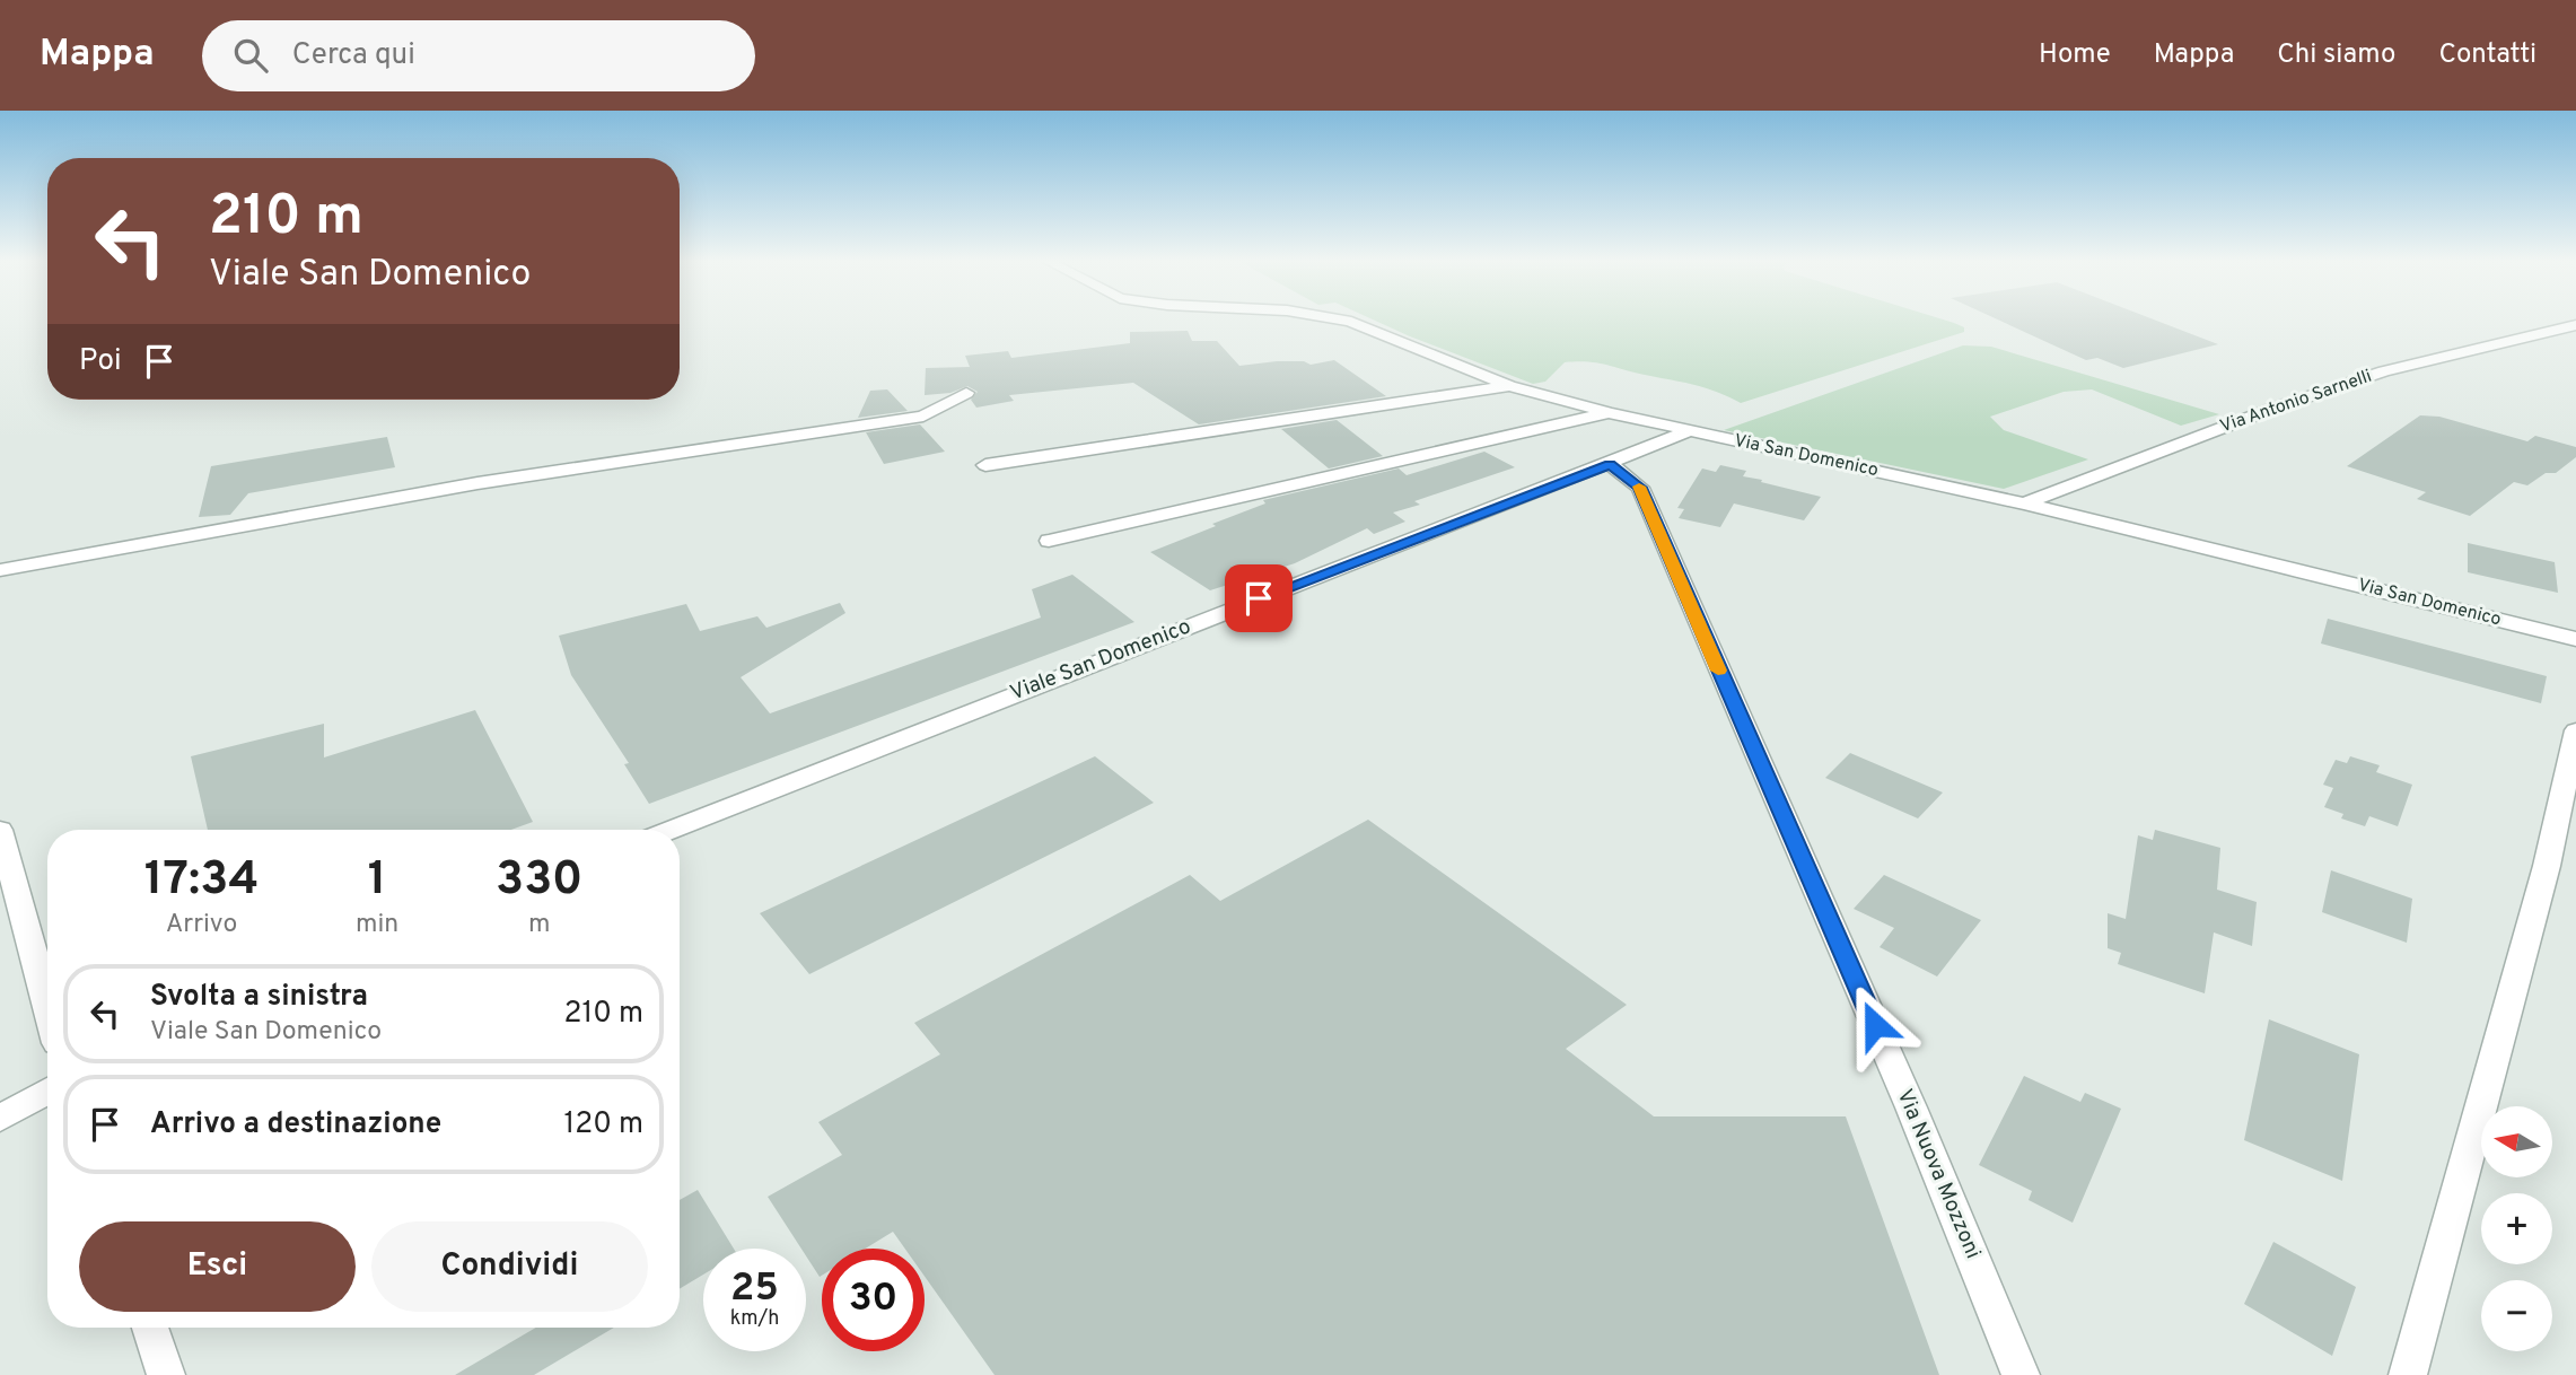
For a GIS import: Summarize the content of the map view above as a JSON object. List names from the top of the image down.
{
  "streets": {
    "street": [
      "Via Antonio Sarnelli",
      "Via San Domenico",
      "Viale San Domenico",
      "Via Nuova Mozzoni"
    ]
  },
  "crossings": [
    ["Via Antonio Sarnelli", "Via San Domenico"],
    ["Via San Domenico", "Viale San Domenico"],
    ["Viale San Domenico", "Via Nuova Mozzoni"]
  ],
  "north": "left",
  "page": {
    "header": "Mappa",
    "search": "Cerca qui",
    "nav": [
      "Home",
      "Mappa",
      "Chi siamo",
      "Contatti"
    ],
    "turn": ["210 m", "Viale San Domenico"],
    "then": "Poi",
    "eta": [
      "17:34",
      "Arrivo",
      "1",
      "min",
      "330",
      "m"
    ],
    "list": [
      {
        "name": "Svolta a sinistra",
        "note": "Viale San Domenico",
        "value": "210 m"
      },
      {
        "name": "Arrivo a destinazione",
        "value": "120 m"
      }
    ],
    "map_buttons": ["+", "−"],
    "buttons": ["Esci", "Condividi"],
    "speed": "25 km/h",
    "limit": "30"
  }
}
